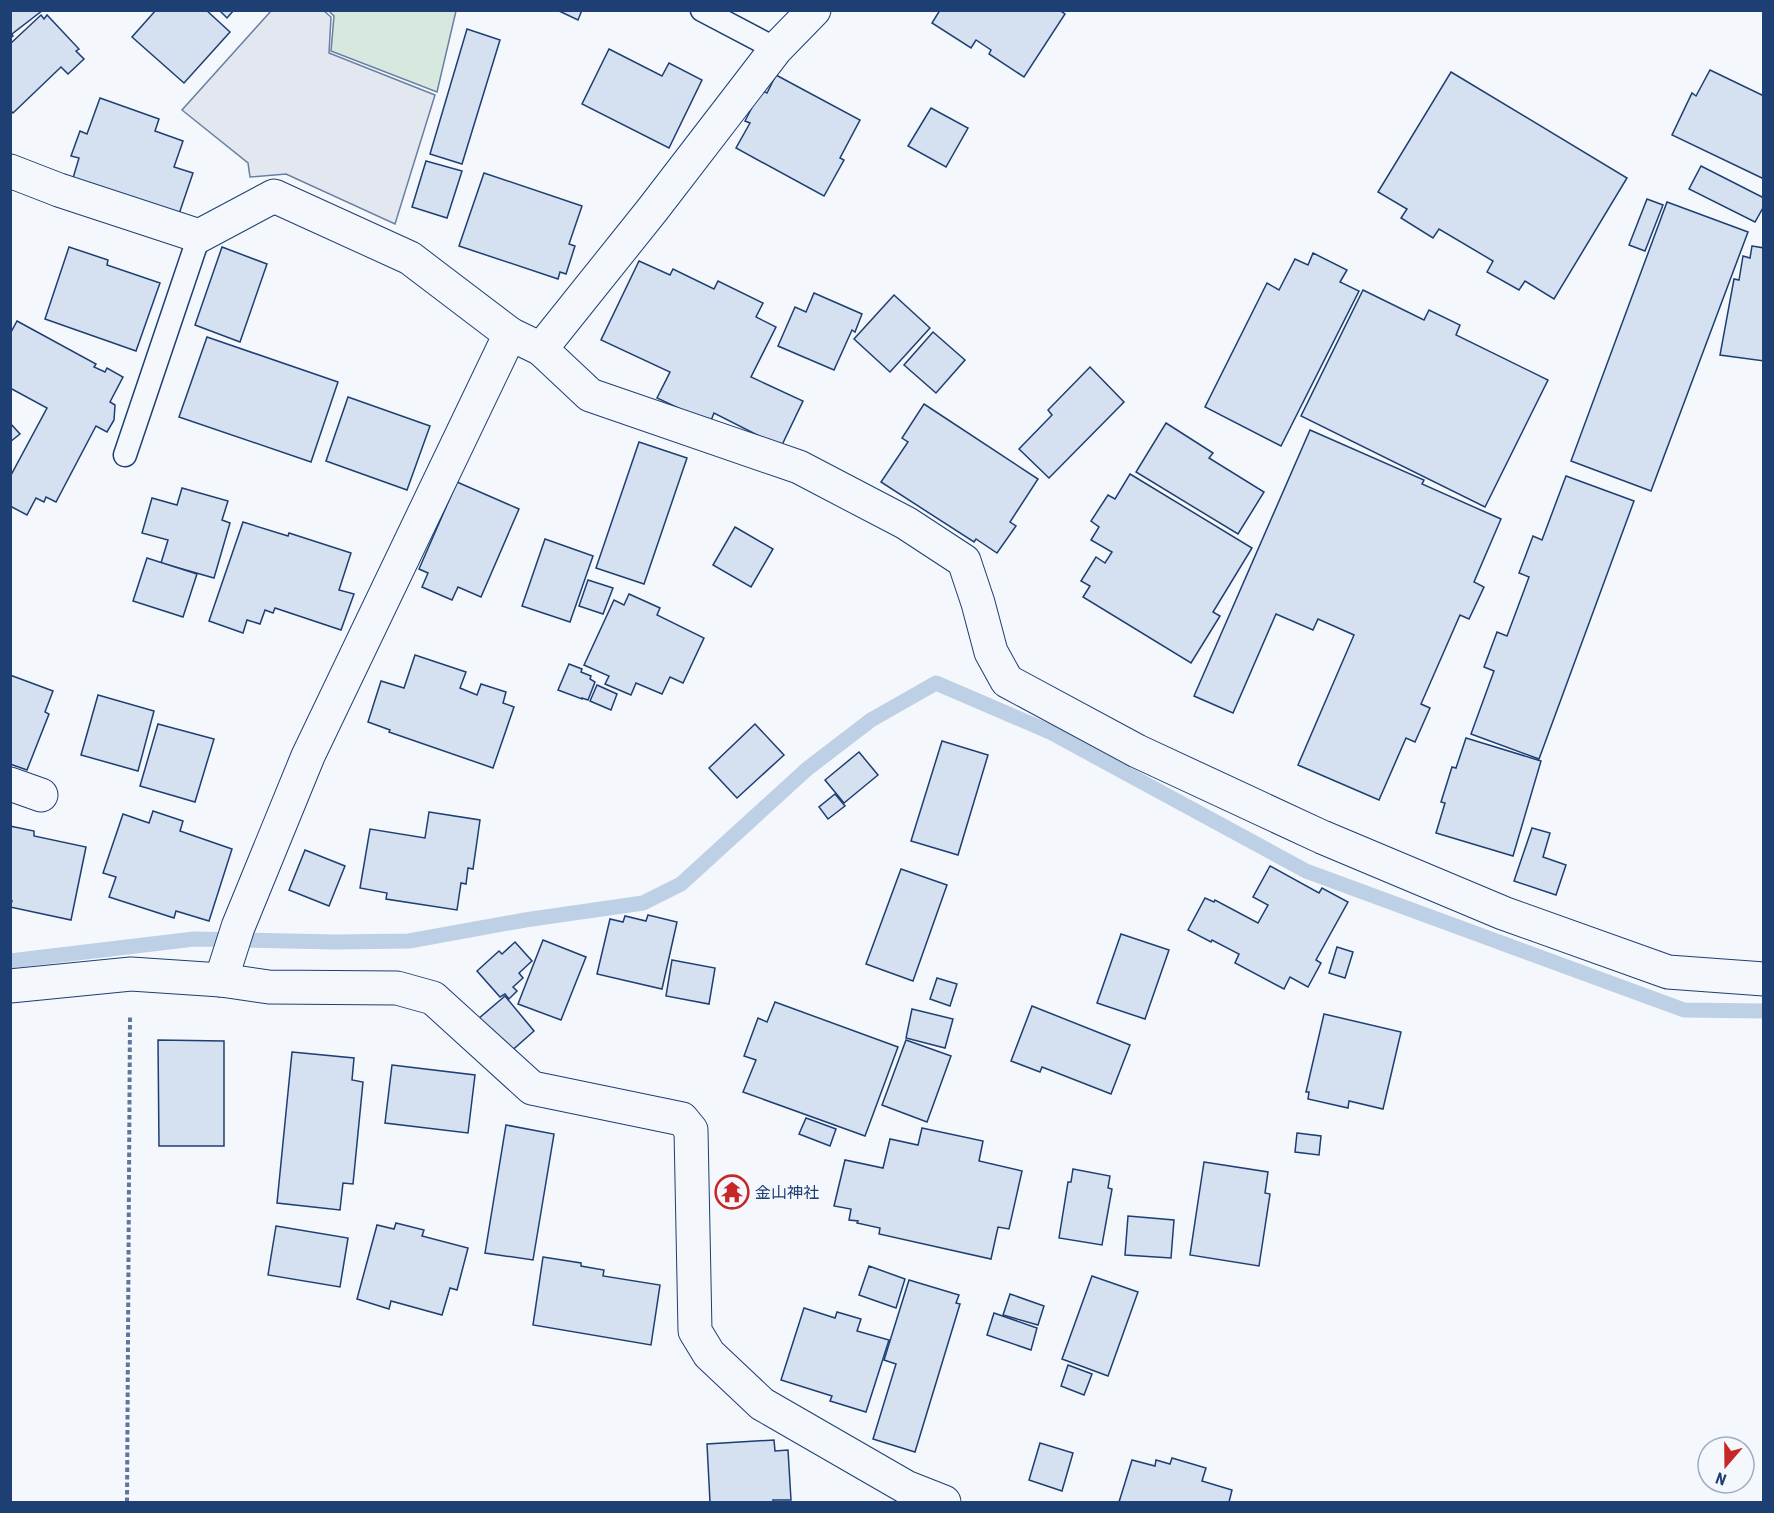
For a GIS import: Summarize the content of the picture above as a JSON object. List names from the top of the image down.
{
  "places": {
    "temple": ["金山神社"]
  },
  "north": "bottom"
}
